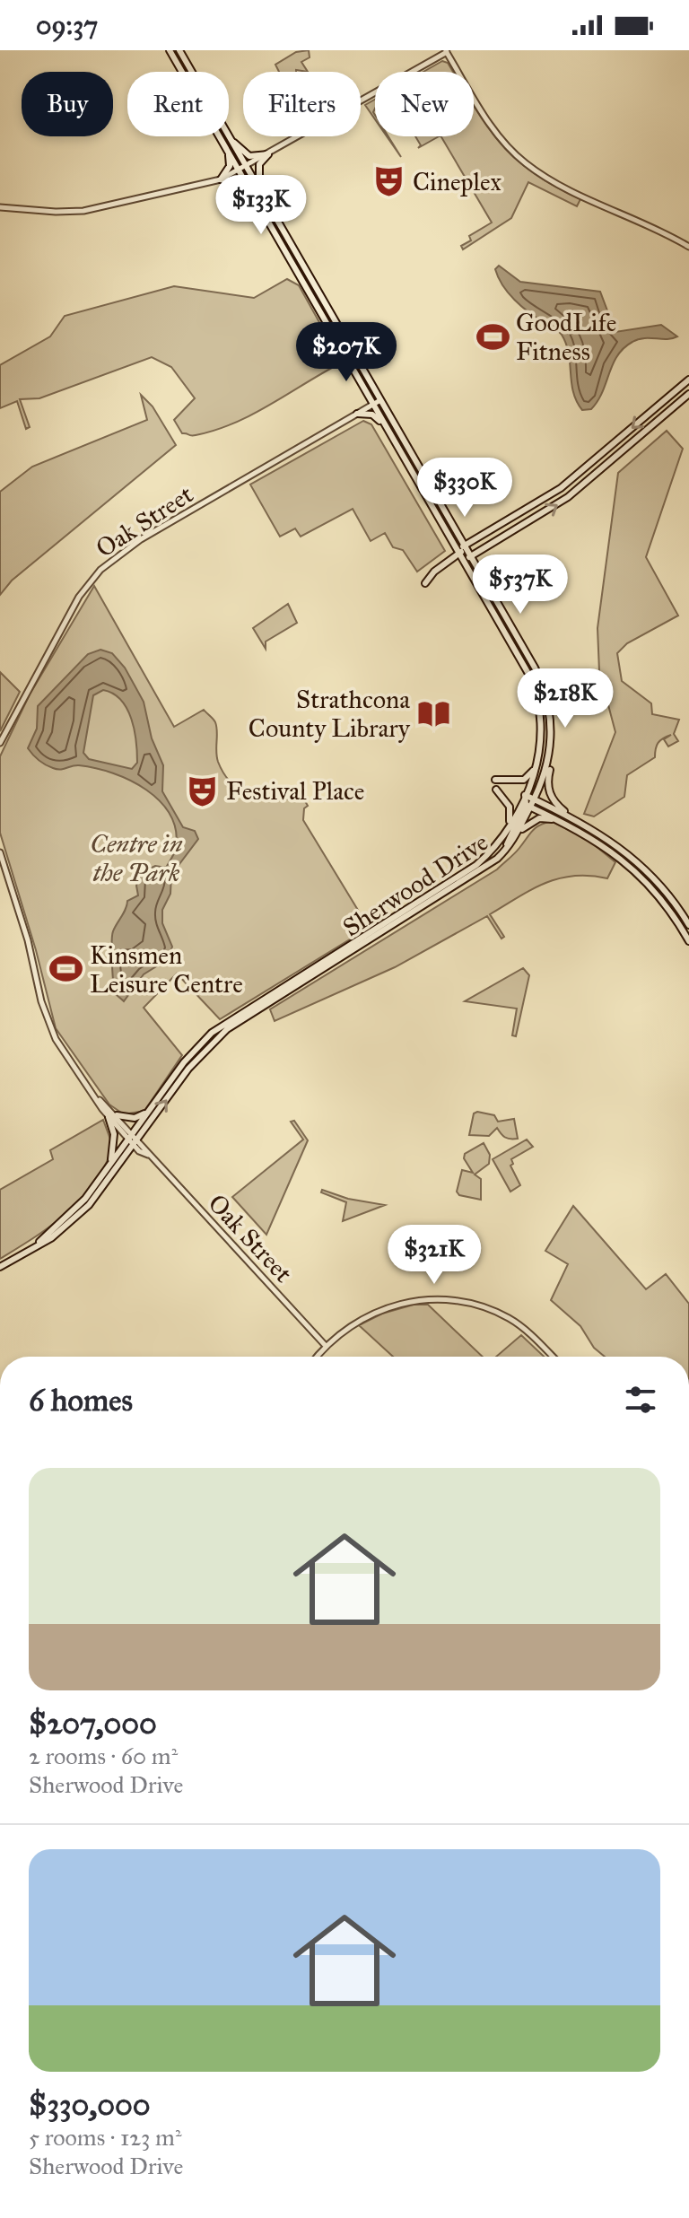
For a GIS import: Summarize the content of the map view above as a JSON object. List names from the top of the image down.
{
  "streets": {
    "main road": ["Sherwood Drive"],
    "street": ["Oak Street"]
  },
  "crossings": [
    ["Oak Street", "Sherwood Drive"]
  ],
  "parks": ["Centre in the Park"],
  "places": {
    "theatre": ["Cineplex", "Festival Place"],
    "sports": ["GoodLife Fitness", "Kinsmen Leisure Centre"],
    "library": ["Strathcona County Library"]
  },
  "page": {
    "status": "09:37",
    "chip": [
      "Buy",
      "Rent",
      "Filters",
      "New"
    ],
    "price": [
      "$133K",
      "$207K",
      "$330K",
      "$537K",
      "$218K",
      "$321K"
    ],
    "heading": "6 homes",
    "list": [
      {
        "name": "$207,000",
        "note": "2 rooms · 60 m² · Sherwood Drive"
      },
      {
        "name": "$330,000",
        "note": "5 rooms · 123 m² · Sherwood Drive"
      }
    ]
  }
}
